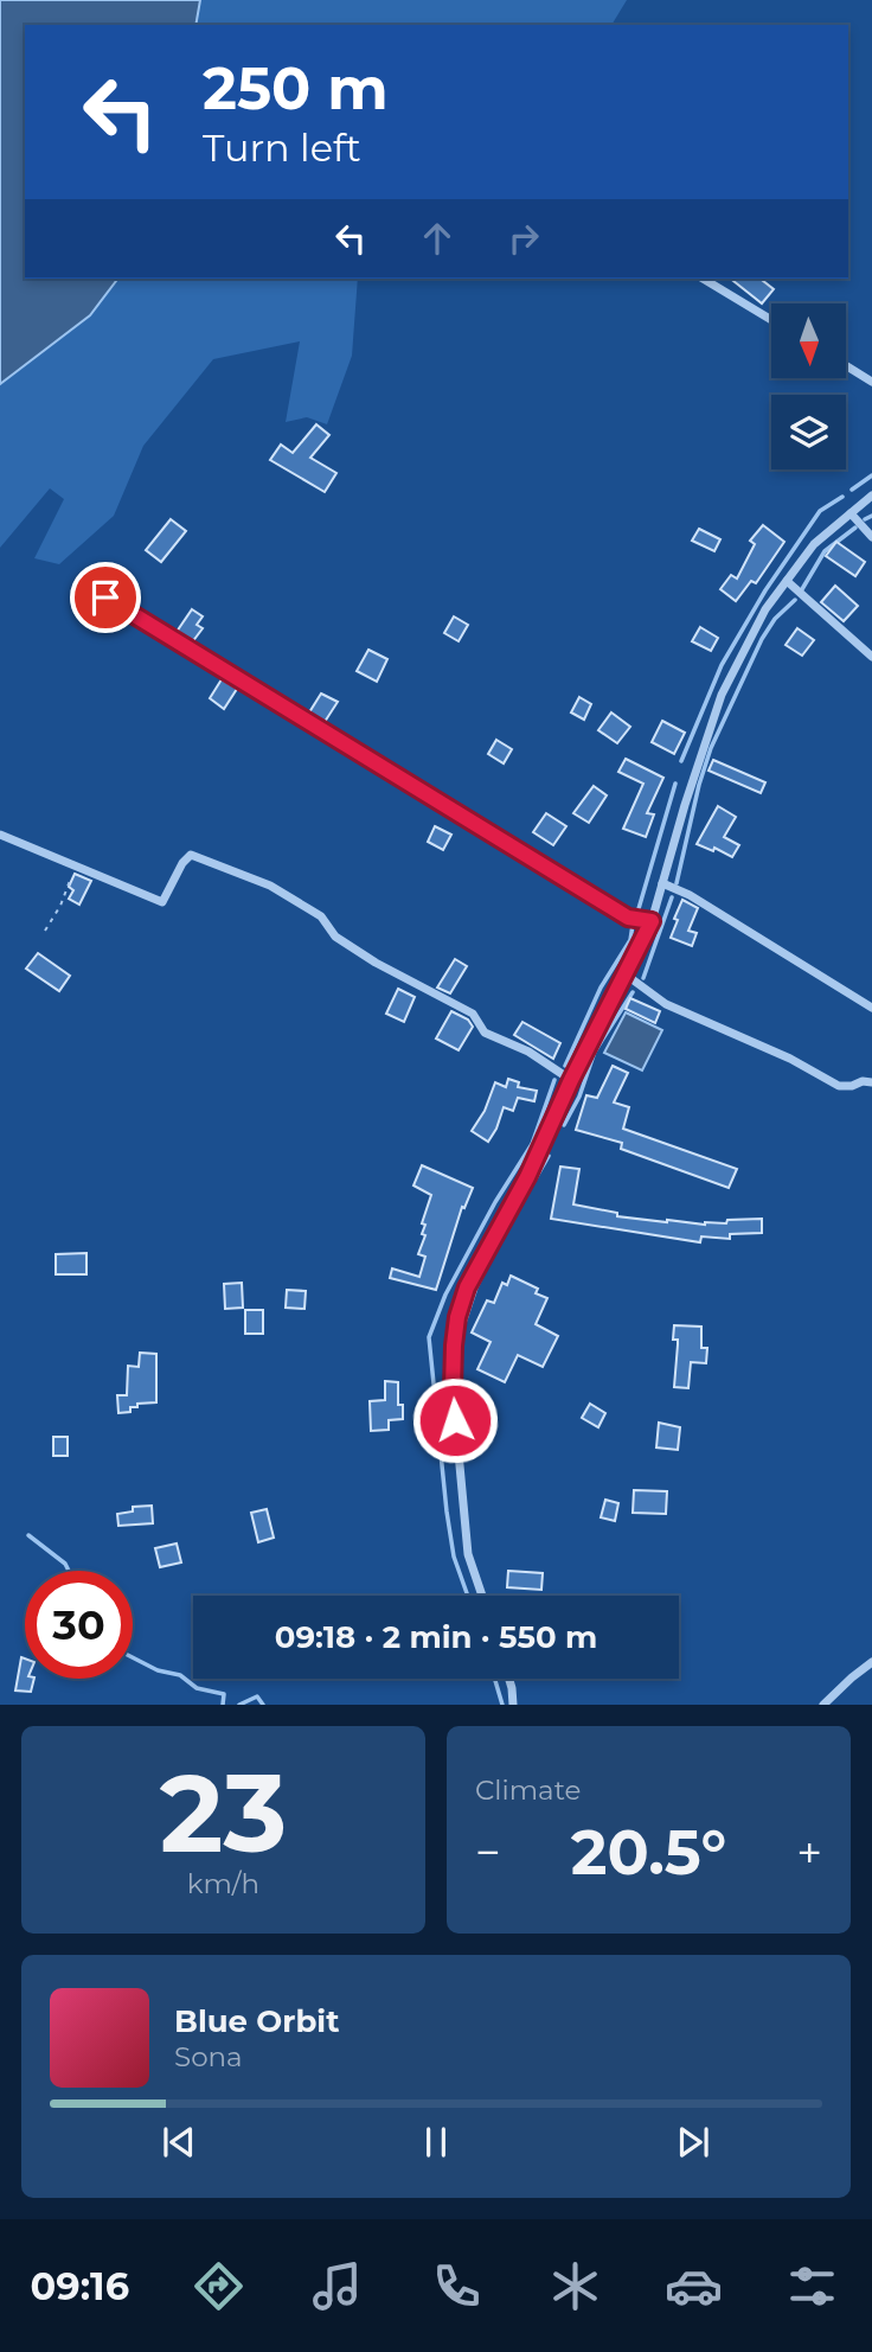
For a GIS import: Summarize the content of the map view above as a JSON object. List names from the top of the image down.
{
  "north": "bottom",
  "page": {
    "turn": ["250 m", "Turn left"],
    "limit": "30",
    "trip": "09:18 · 2 min · 550 m",
    "tile": [
      ["23", "km/h"],
      "Climate"
    ],
    "heat": ["−", "20.5°", "+"],
    "song": ["Blue Orbit", "Sona"],
    "tabs": "09:16"
  }
}
